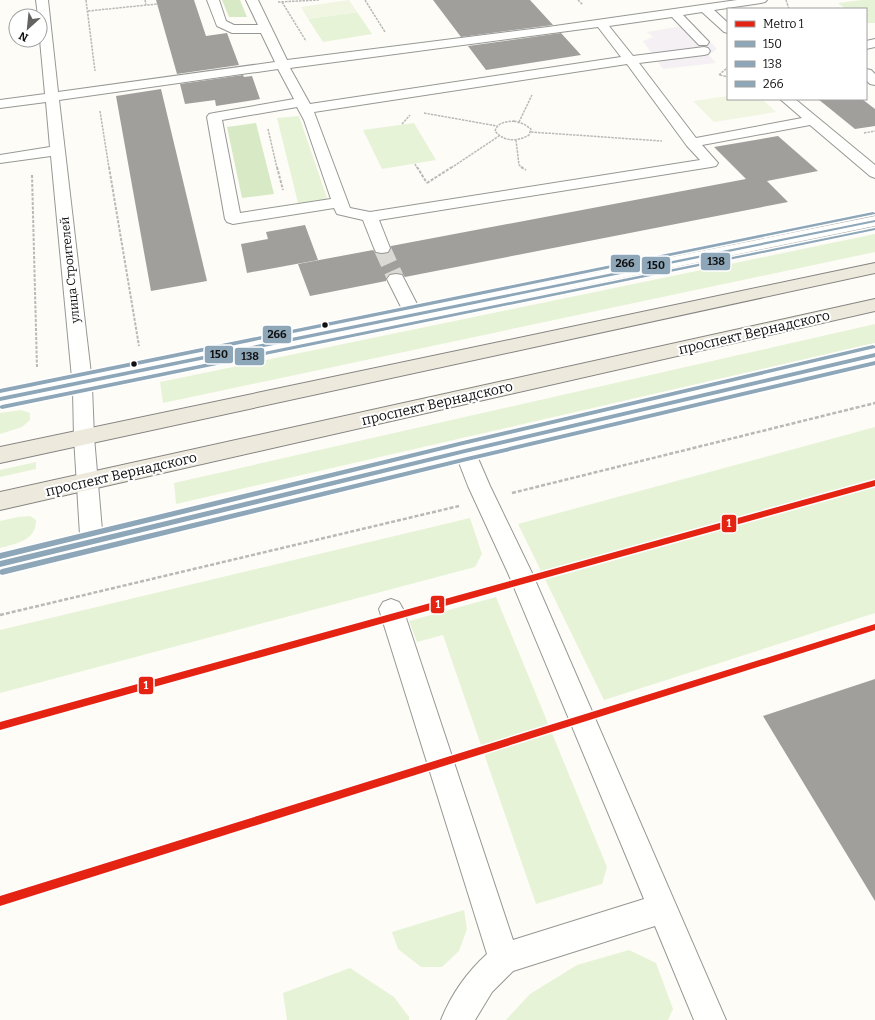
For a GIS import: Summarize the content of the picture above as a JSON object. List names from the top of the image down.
{
  "streets": {
    "main road": ["проспект Вернадского"],
    "street": ["улица Строителей"]
  },
  "crossings": [
    ["улица Строителей", "проспект Вернадского"]
  ],
  "lines": [
    "transit line 266",
    "transit line 150",
    "transit line 138",
    "metro line 1"
  ],
  "legend": [
    "Metro 1",
    "150",
    "138",
    "266"
  ],
  "north": "bottom left"
}
